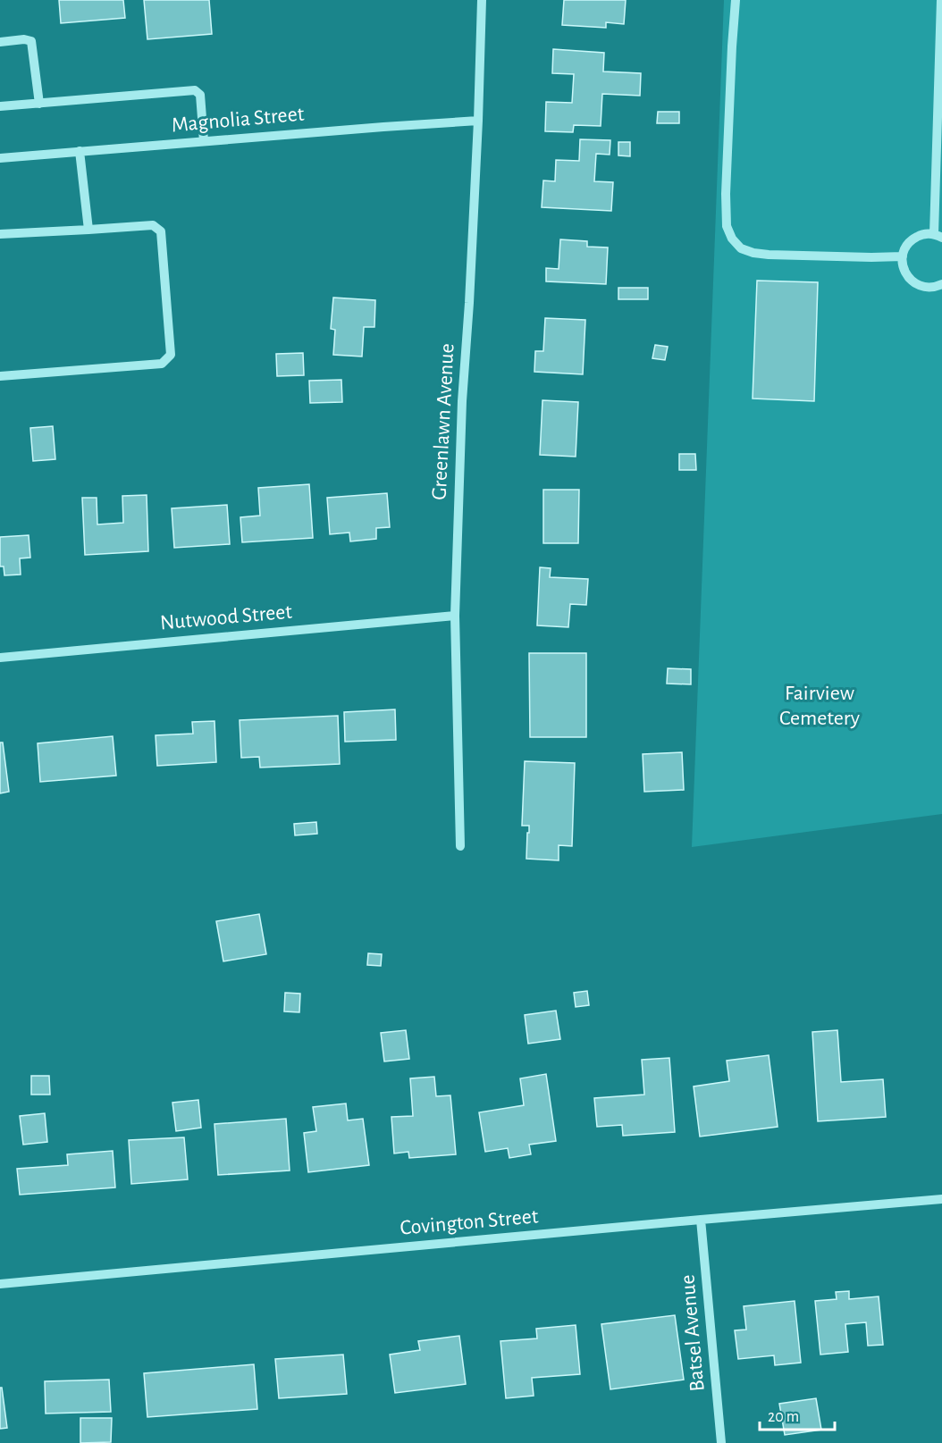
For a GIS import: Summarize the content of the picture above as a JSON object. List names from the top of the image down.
{
  "streets": {
    "street": [
      "Magnolia Street",
      "Greenlawn Avenue",
      "Nutwood Street",
      "Covington Street",
      "Batsel Avenue"
    ]
  },
  "crossings": [
    ["Magnolia Street", "Greenlawn Avenue"],
    ["Greenlawn Avenue", "Nutwood Street"],
    ["Covington Street", "Batsel Avenue"]
  ],
  "parks": ["Fairview Cemetery"],
  "scale_bar": "20 m"
}
